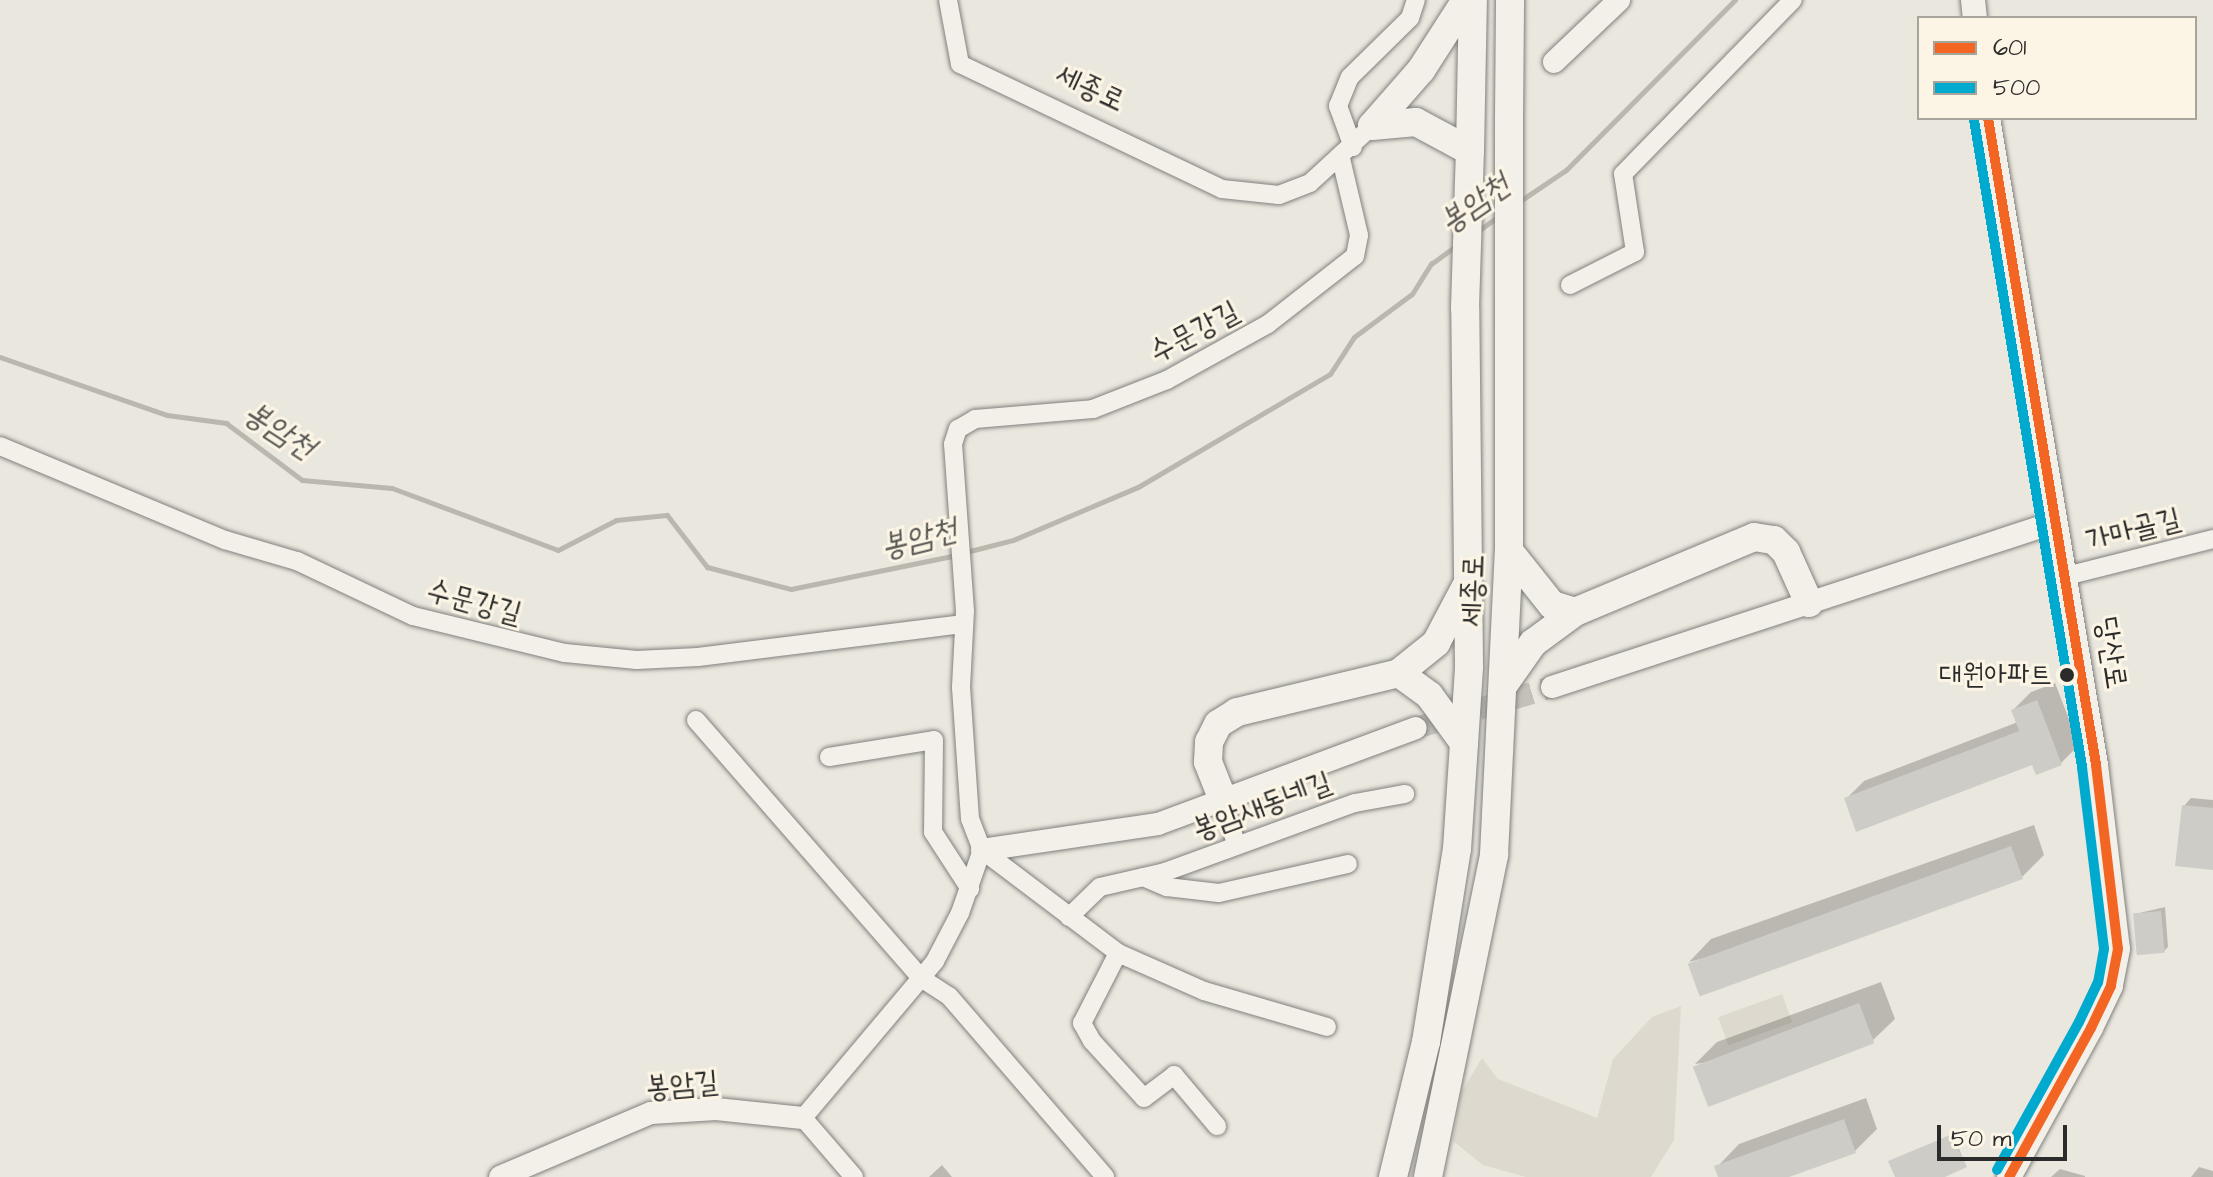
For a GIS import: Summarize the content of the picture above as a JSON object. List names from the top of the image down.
{
  "streets": {
    "main road": ["세종로", "당산로"],
    "street": [
      "수문강길",
      "가마골길",
      "봉암새동네길",
      "봉암길"
    ]
  },
  "crossings": [
    ["세종로", "수문강길"],
    ["가마골길", "당산로"]
  ],
  "water": ["봉암천"],
  "places": ["대원아파트"],
  "lines": ["transit line 601", "transit line 500"],
  "legend": ["601", "500"],
  "scale_bar": "50 m"
}
